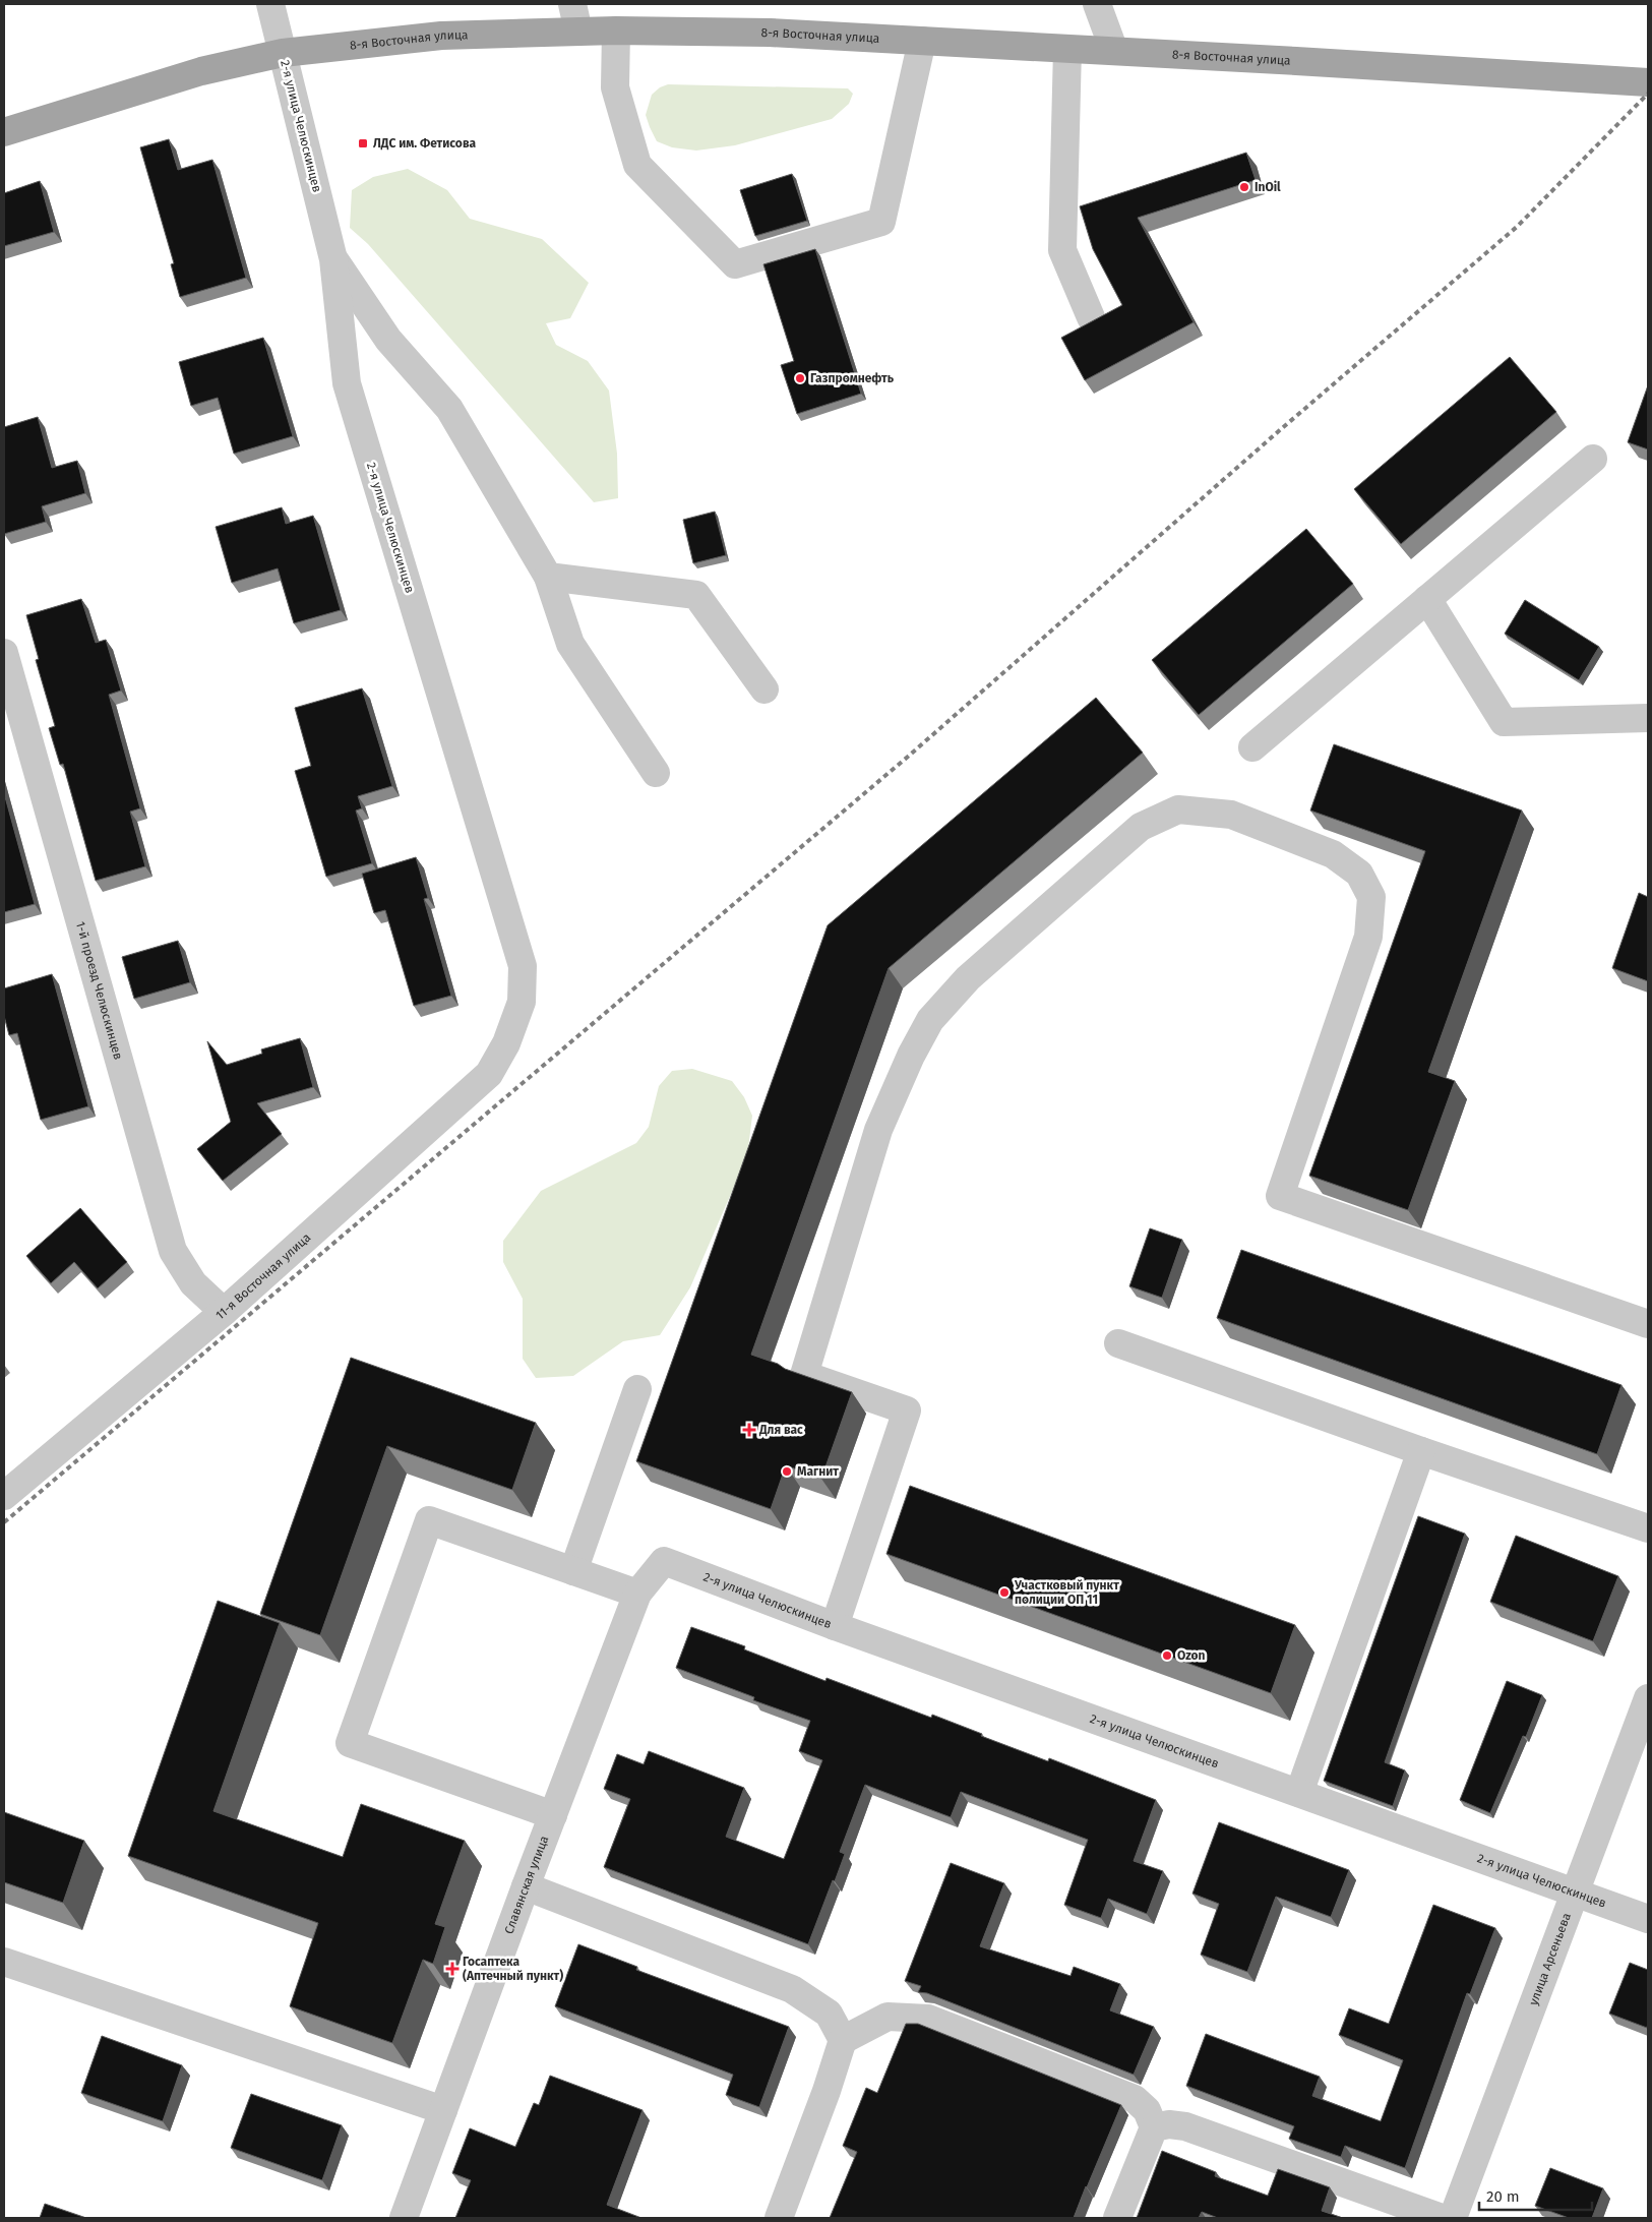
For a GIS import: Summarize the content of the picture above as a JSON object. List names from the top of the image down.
{
  "streets": {
    "main road": ["8-я Восточная улица"],
    "street": [
      "2-я улица Челюскинцев",
      "1-й проезд Челюскинцев",
      "11-я Восточная улица",
      "Славянская улица",
      "улица Арсеньева"
    ]
  },
  "crossings": [
    ["8-я Восточная улица", "2-я улица Челюскинцев"],
    ["2-я улица Челюскинцев", "11-я Восточная улица"],
    ["2-я улица Челюскинцев", "Славянская улица"],
    ["2-я улица Челюскинцев", "улица Арсеньева"],
    ["1-й проезд Челюскинцев", "11-я Восточная улица"]
  ],
  "places": {
    "transit": ["ЛДС им. Фетисова"],
    "other": [
      "InOil",
      "Газпромнефть",
      "Магнит",
      "Участковый пункт полиции ОП 11",
      "Ozon"
    ],
    "health": ["Для вас", "Госаптека (Аптечный пункт)"]
  },
  "scale_bar": "20 m"
}
